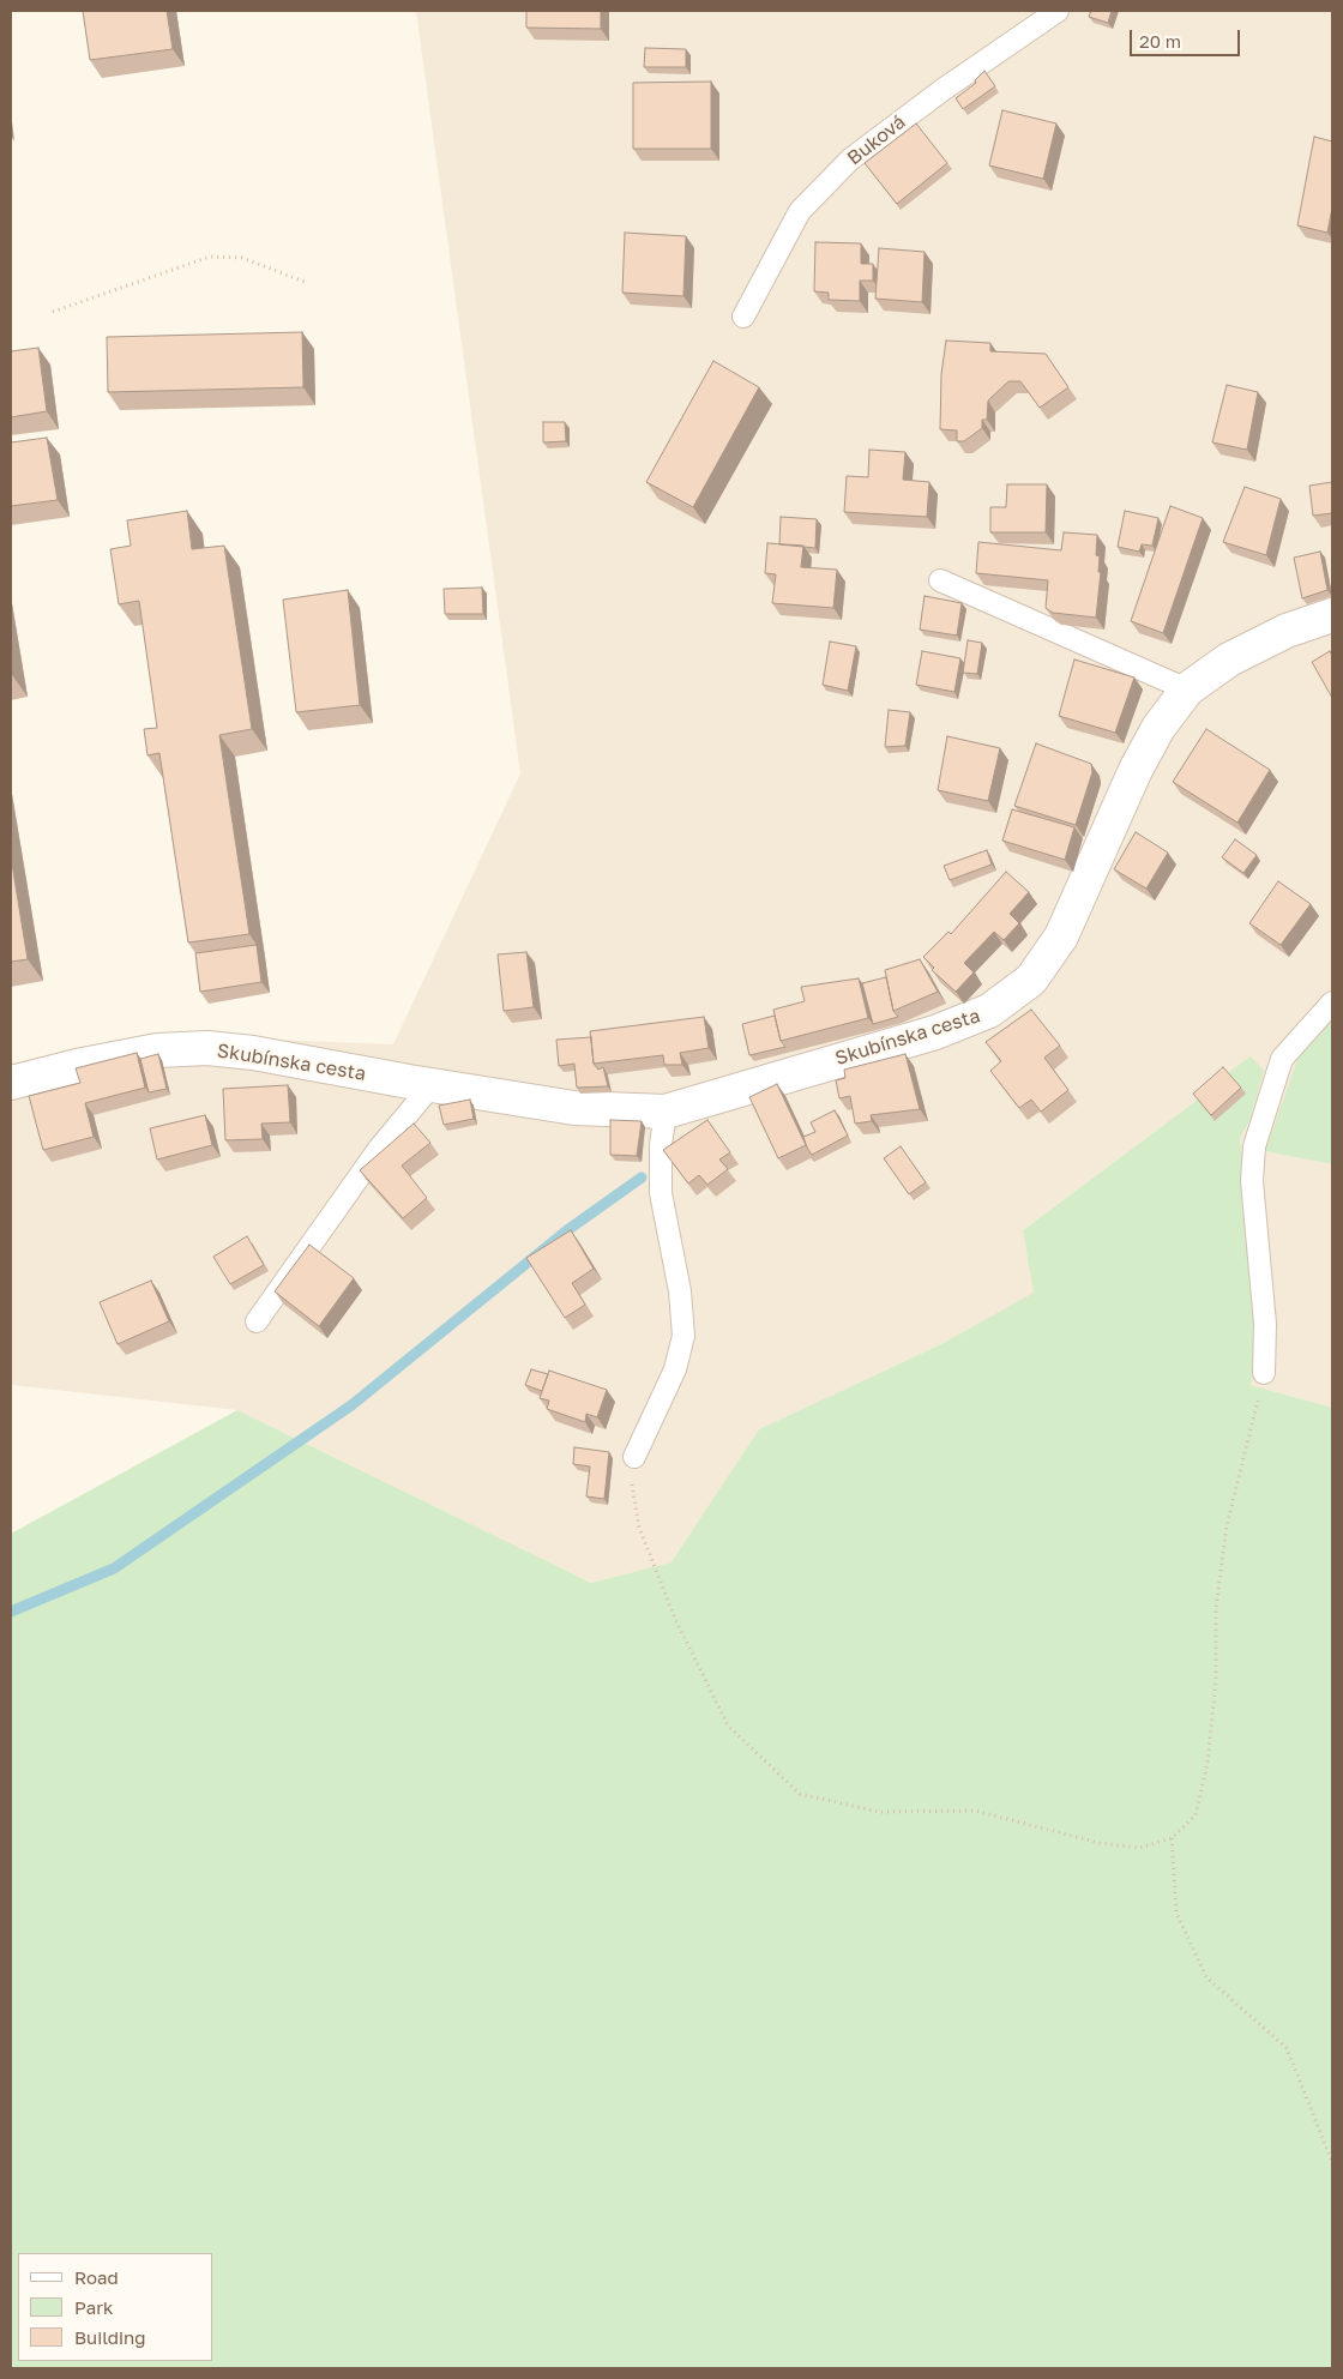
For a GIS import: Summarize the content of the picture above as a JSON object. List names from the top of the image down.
{
  "streets": {
    "street": ["Skubínska cesta"],
    "lane": ["Buková"]
  },
  "legend": ["Road", "Park", "Building"],
  "scale_bar": "20 m"
}
